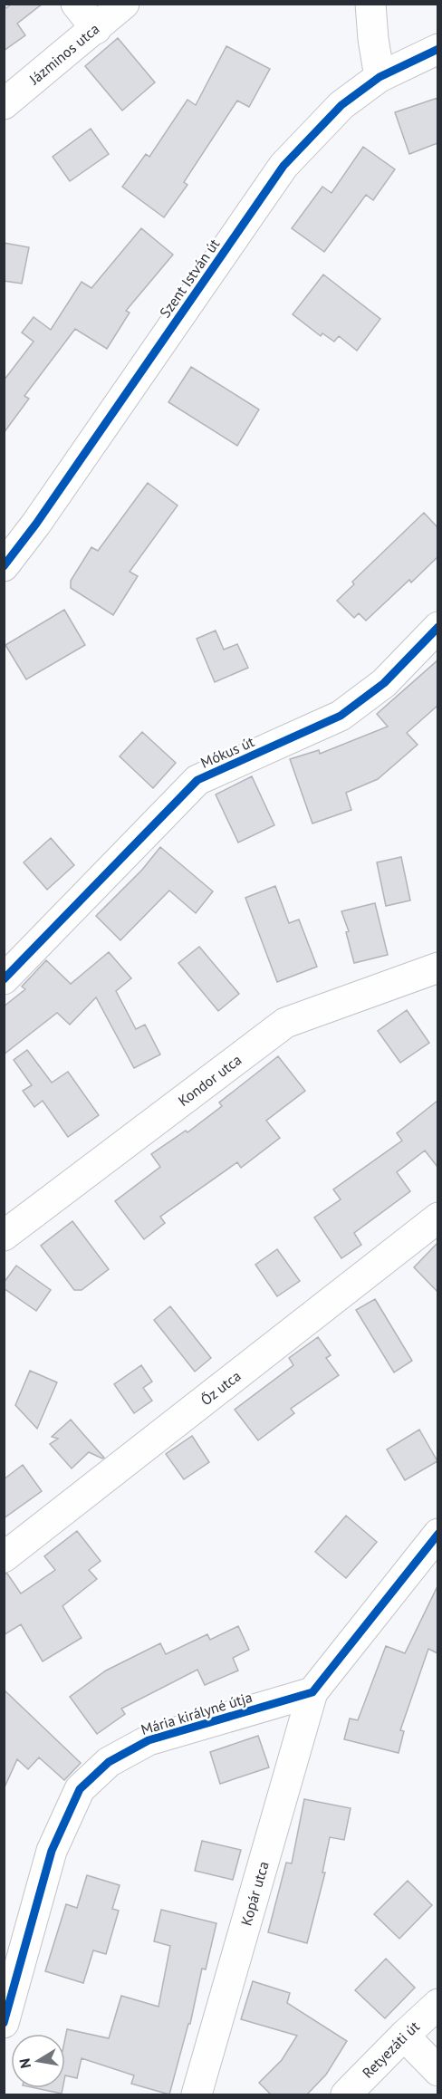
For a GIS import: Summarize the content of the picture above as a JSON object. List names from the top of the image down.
{
  "streets": {
    "street": [
      "Jázminos utca",
      "Szent István út",
      "Mókus út",
      "Kondor utca",
      "Őz utca",
      "Mária királyné útja",
      "Kopár utca",
      "Retyezáti út"
    ]
  },
  "crossings": [
    ["Mária királyné útja", "Kopár utca"]
  ],
  "north": "left"
}
